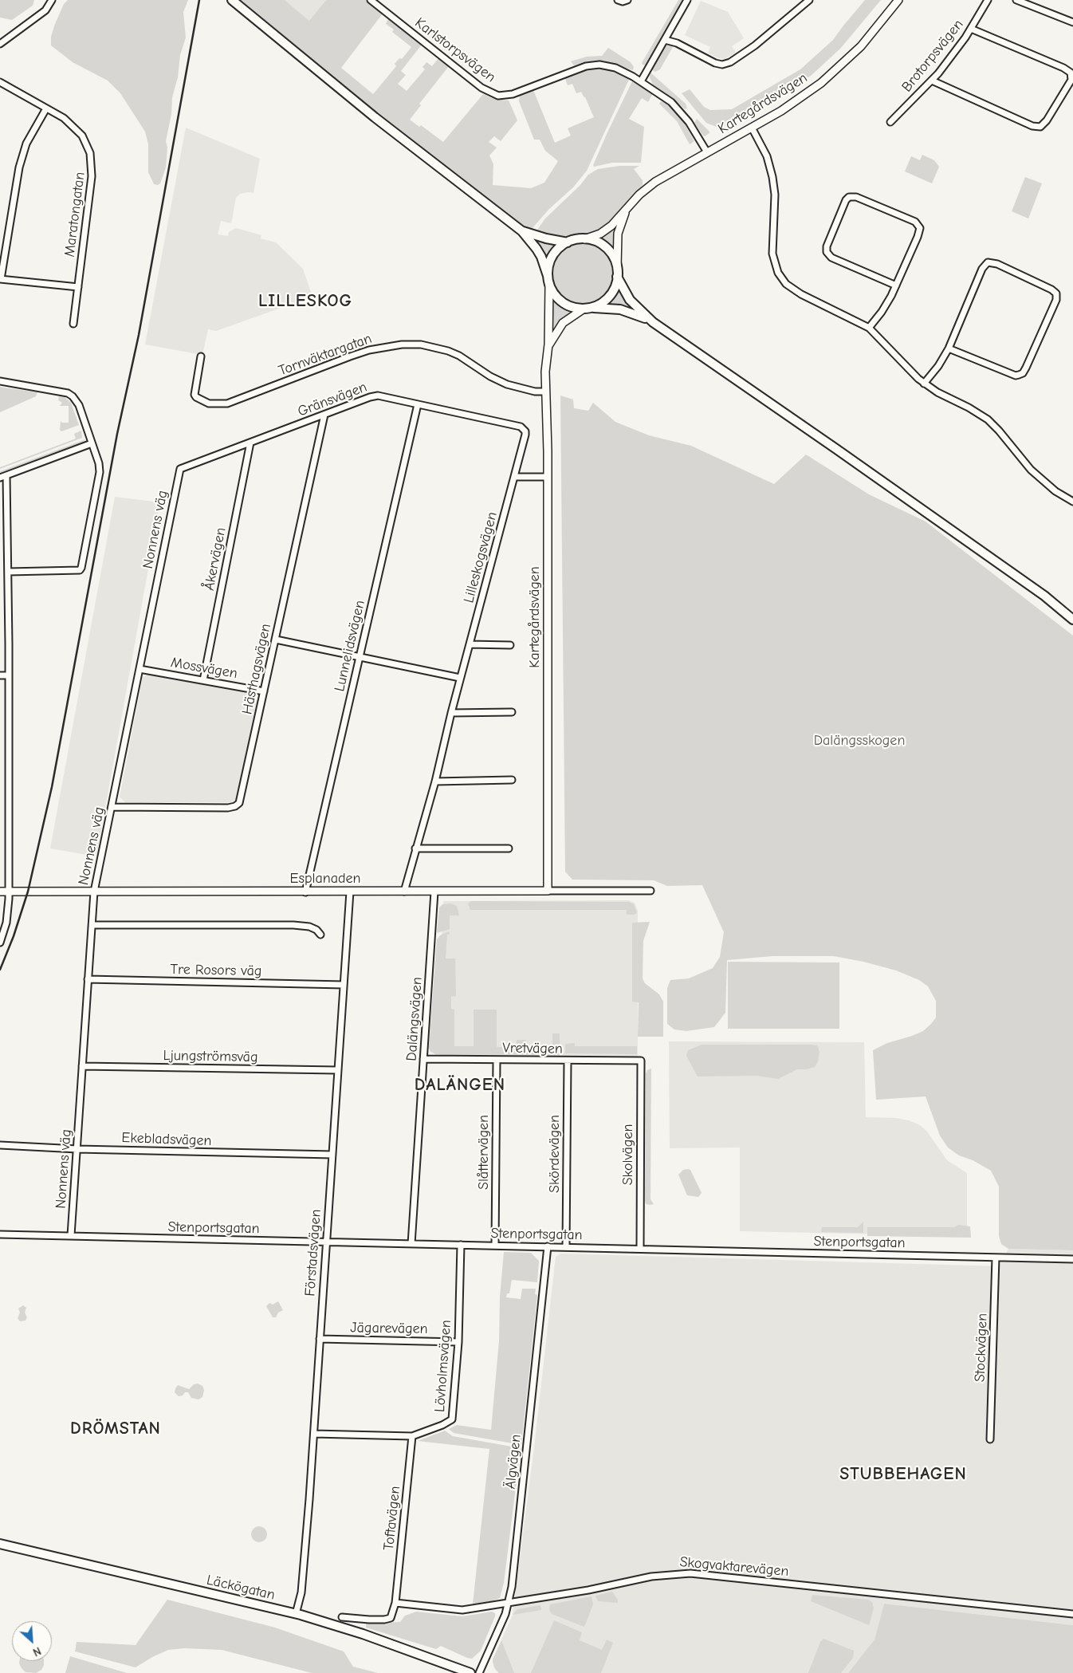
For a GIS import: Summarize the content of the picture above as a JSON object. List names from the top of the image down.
{
  "streets": {
    "main road": ["Läckögatan"],
    "street": [
      "Karlstorpsvägen",
      "Brotorpsvägen",
      "Kartegårdsvägen",
      "Maratongatan",
      "Tornväktargatan",
      "Gränsvägen",
      "Nonnens väg",
      "Lilleskogsvägen",
      "Åkervägen",
      "Lunnelidsvägen",
      "Mossvägen",
      "Hästhagsvägen",
      "Esplanaden",
      "Tre Rosors väg",
      "Dalängsvägen",
      "Vretvägen",
      "Ljungströmsväg",
      "Ekebladsvägen",
      "Slåttervägen",
      "Skördevägen",
      "Skolvägen",
      "Stenportsgatan",
      "Förstadsvägen",
      "Jägarevägen",
      "Stockvägen",
      "Lövholmsvägen",
      "Älgvägen",
      "Toftavägen",
      "Skogvaktarevägen"
    ]
  },
  "crossings": [
    ["Karlstorpsvägen", "Kartegårdsvägen"],
    ["Kartegårdsvägen", "Tornväktargatan"],
    ["Kartegårdsvägen", "Esplanaden"],
    ["Gränsvägen", "Nonnens väg"],
    ["Gränsvägen", "Lilleskogsvägen"],
    ["Gränsvägen", "Åkervägen"],
    ["Gränsvägen", "Lunnelidsvägen"],
    ["Gränsvägen", "Hästhagsvägen"],
    ["Nonnens väg", "Mossvägen"],
    ["Nonnens väg", "Hästhagsvägen"],
    ["Nonnens väg", "Esplanaden"],
    ["Nonnens väg", "Tre Rosors väg"],
    ["Nonnens väg", "Ljungströmsväg"],
    ["Nonnens väg", "Ekebladsvägen"],
    ["Nonnens väg", "Stenportsgatan"],
    ["Lilleskogsvägen", "Esplanaden"],
    ["Åkervägen", "Mossvägen"],
    ["Lunnelidsvägen", "Esplanaden"],
    ["Mossvägen", "Hästhagsvägen"],
    ["Esplanaden", "Dalängsvägen"],
    ["Esplanaden", "Förstadsvägen"],
    ["Tre Rosors väg", "Förstadsvägen"],
    ["Dalängsvägen", "Vretvägen"],
    ["Dalängsvägen", "Stenportsgatan"],
    ["Vretvägen", "Slåttervägen"],
    ["Vretvägen", "Skördevägen"],
    ["Vretvägen", "Skolvägen"],
    ["Ljungströmsväg", "Förstadsvägen"],
    ["Ekebladsvägen", "Förstadsvägen"],
    ["Slåttervägen", "Stenportsgatan"],
    ["Skördevägen", "Stenportsgatan"],
    ["Skolvägen", "Stenportsgatan"],
    ["Stenportsgatan", "Förstadsvägen"],
    ["Stenportsgatan", "Stockvägen"],
    ["Stenportsgatan", "Lövholmsvägen"],
    ["Stenportsgatan", "Älgvägen"],
    ["Förstadsvägen", "Jägarevägen"],
    ["Förstadsvägen", "Lövholmsvägen"],
    ["Förstadsvägen", "Läckögatan"],
    ["Jägarevägen", "Lövholmsvägen"],
    ["Lövholmsvägen", "Toftavägen"],
    ["Älgvägen", "Skogvaktarevägen"],
    ["Toftavägen", "Skogvaktarevägen"]
  ],
  "districts": [
    "LILLESKOG",
    "DALÄNGEN",
    "DRÖMSTAN",
    "STUBBEHAGEN"
  ],
  "parks": ["Dalängsskogen"],
  "north": "bottom right"
}
